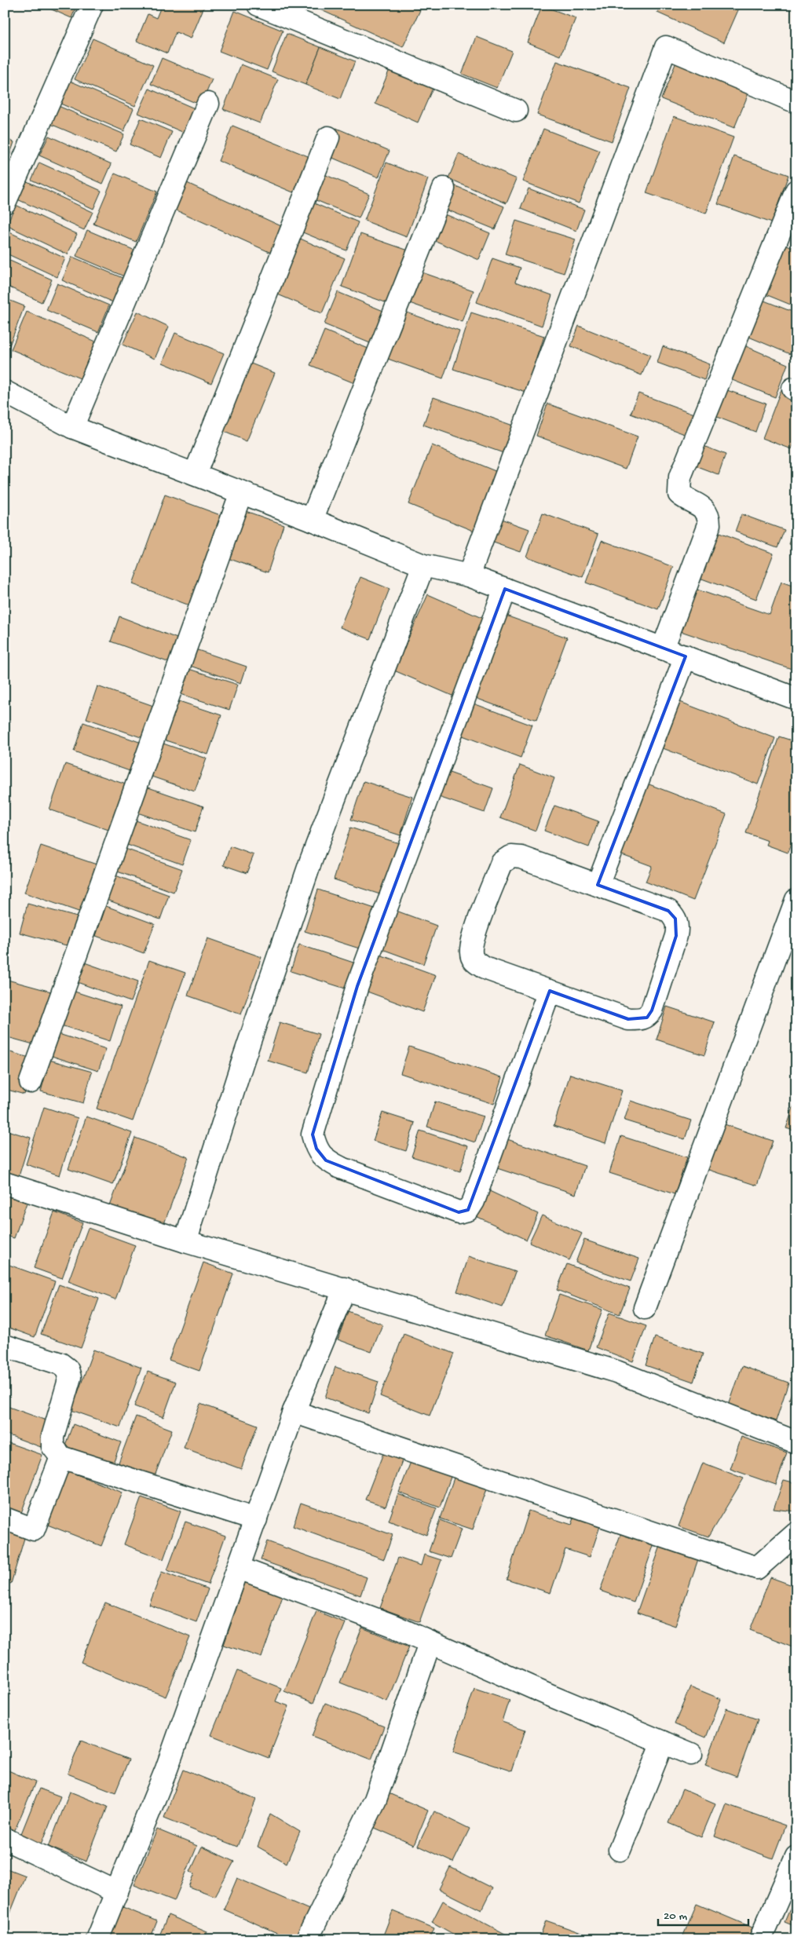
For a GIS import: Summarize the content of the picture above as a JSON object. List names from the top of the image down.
{
  "scale_bar": "20 m"
}
